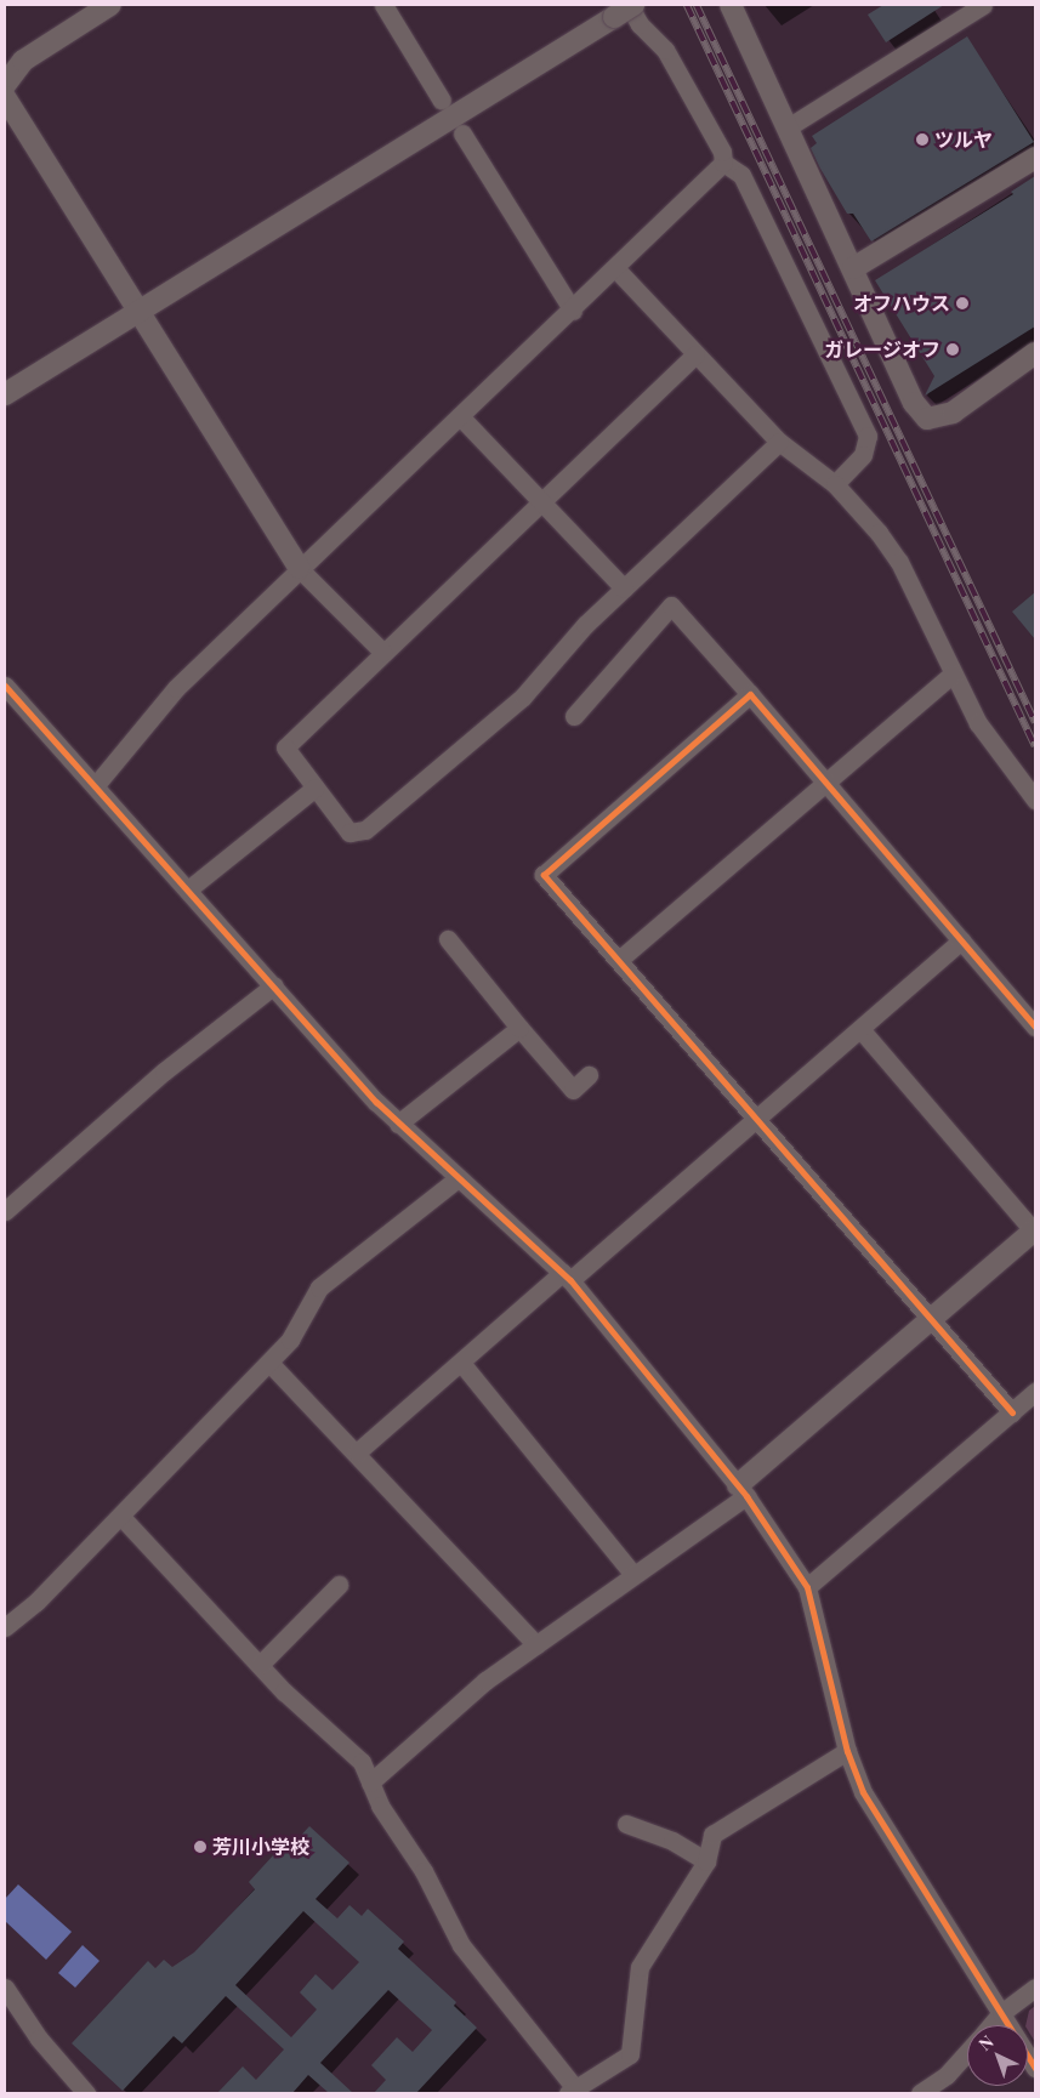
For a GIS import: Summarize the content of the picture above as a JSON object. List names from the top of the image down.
{
  "places": [
    "ツルヤ",
    "オフハウス",
    "ガレージオフ",
    "芳川小学校"
  ],
  "north": "top left"
}
